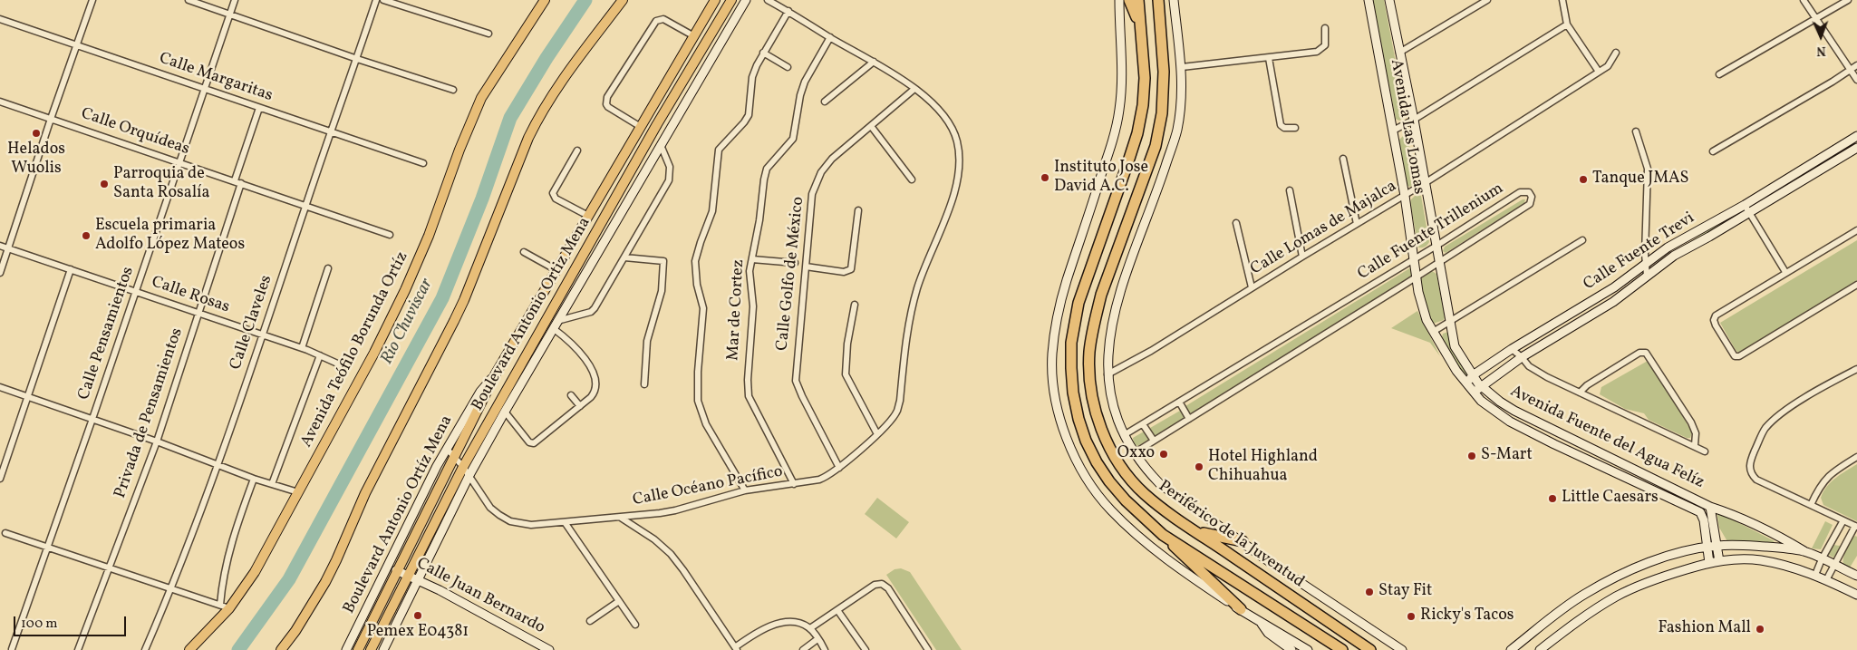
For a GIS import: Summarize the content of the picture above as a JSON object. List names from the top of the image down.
{
  "streets": {
    "highway": ["Periférico de la Juventud"],
    "main road": [
      "Avenida Las Lomas",
      "Calle Fuente Trevi",
      "Boulevard Antonio Ortiz Mena",
      "Avenida Teófilo Borunda Ortíz",
      "Avenida Fuente del Agua Felíz",
      "Boulevard Antonio Ortíz Mena",
      "Calle Juan Bernardo"
    ],
    "street": [
      "Calle Margaritas",
      "Calle Orquídeas",
      "Calle Lomas de Majalca",
      "Calle Fuente Trillenium",
      "Calle Golfo de México",
      "Calle Rosas",
      "Mar de Cortez",
      "Calle Claveles",
      "Calle Pensamientos",
      "Privada de Pensamientos",
      "Calle Océano Pacífico"
    ]
  },
  "crossings": [
    ["Calle Margaritas", "Calle Claveles"],
    ["Calle Margaritas", "Calle Pensamientos"],
    ["Avenida Las Lomas", "Calle Lomas de Majalca"],
    ["Avenida Las Lomas", "Calle Fuente Trillenium"],
    ["Avenida Las Lomas", "Avenida Fuente del Agua Felíz"],
    ["Calle Orquídeas", "Calle Claveles"],
    ["Calle Orquídeas", "Calle Pensamientos"],
    ["Calle Orquídeas", "Privada de Pensamientos"],
    ["Calle Fuente Trillenium", "Avenida Fuente del Agua Felíz"],
    ["Calle Fuente Trevi", "Avenida Fuente del Agua Felíz"],
    ["Calle Golfo de México", "Calle Océano Pacífico"],
    ["Calle Rosas", "Calle Claveles"],
    ["Calle Rosas", "Calle Pensamientos"],
    ["Calle Rosas", "Privada de Pensamientos"],
    ["Mar de Cortez", "Calle Océano Pacífico"],
    ["Boulevard Antonio Ortiz Mena", "Calle Océano Pacífico"],
    ["Boulevard Antonio Ortiz Mena", "Boulevard Antonio Ortíz Mena"],
    ["Boulevard Antonio Ortiz Mena", "Calle Juan Bernardo"],
    ["Calle Océano Pacífico", "Boulevard Antonio Ortíz Mena"]
  ],
  "water": ["Rio Chuviscar"],
  "places": [
    "Helados Wuolis",
    "Instituto Jose David A.C.",
    "Tanque JMAS",
    "Parroquia de Santa Rosalía",
    "Escuela primaria Adolfo López Mateos",
    "Oxxo",
    "S-Mart",
    "Hotel Highland Chihuahua",
    "Little Caesars",
    "Stay Fit",
    "Pemex E04381",
    "Ricky's Tacos",
    "Fashion Mall"
  ],
  "scale_bar": "100 m",
  "north": "bottom"
}
